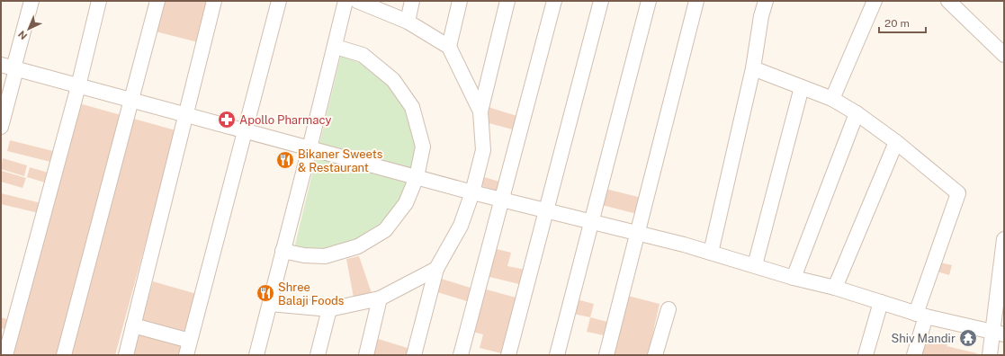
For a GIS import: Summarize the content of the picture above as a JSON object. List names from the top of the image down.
{
  "places": {
    "pharmacy": ["Apollo Pharmacy"],
    "restaurant": ["Bikaner Sweets & Restaurant", "Shree Balaji Foods"],
    "temple": ["Shiv Mandir"]
  },
  "scale_bar": "20 m",
  "north": "bottom left"
}
